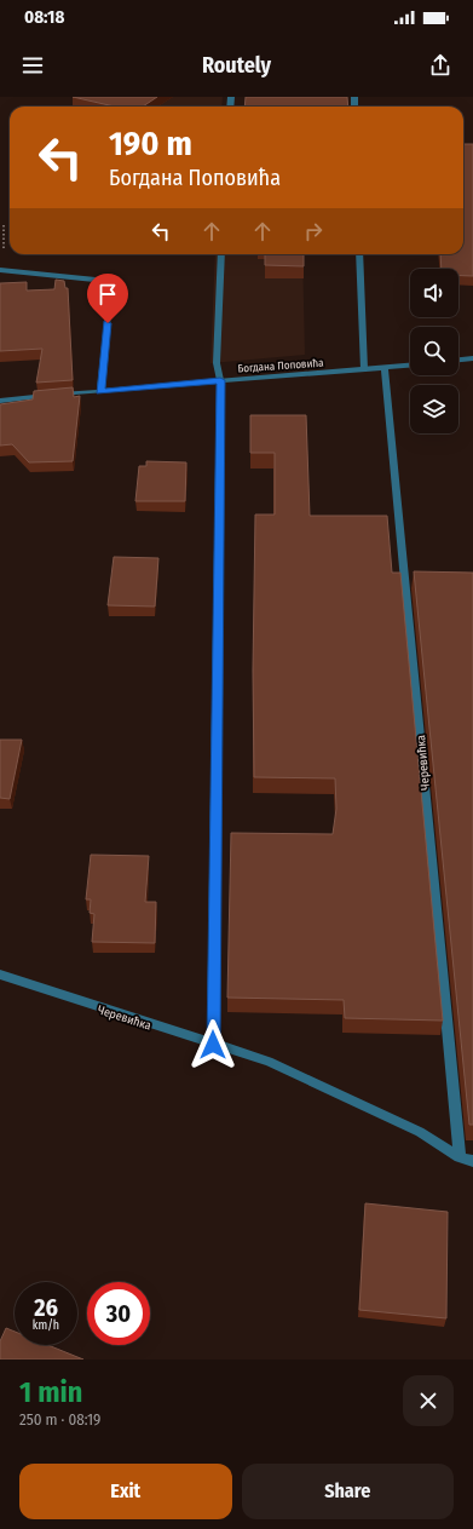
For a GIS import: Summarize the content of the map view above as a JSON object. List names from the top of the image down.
{
  "streets": {
    "street": ["Богдана Поповића", "Черевићка"]
  },
  "crossings": [
    ["Богдана Поповића", "Черевићка"]
  ],
  "page": {
    "status": "08:18",
    "header": "Routely",
    "turn": ["190 m", "Богдана Поповића"],
    "speed": "26 km/h",
    "limit": "30",
    "heading": ["1 min", "250 m · 08:19"],
    "buttons": ["Exit", "Share"]
  }
}
